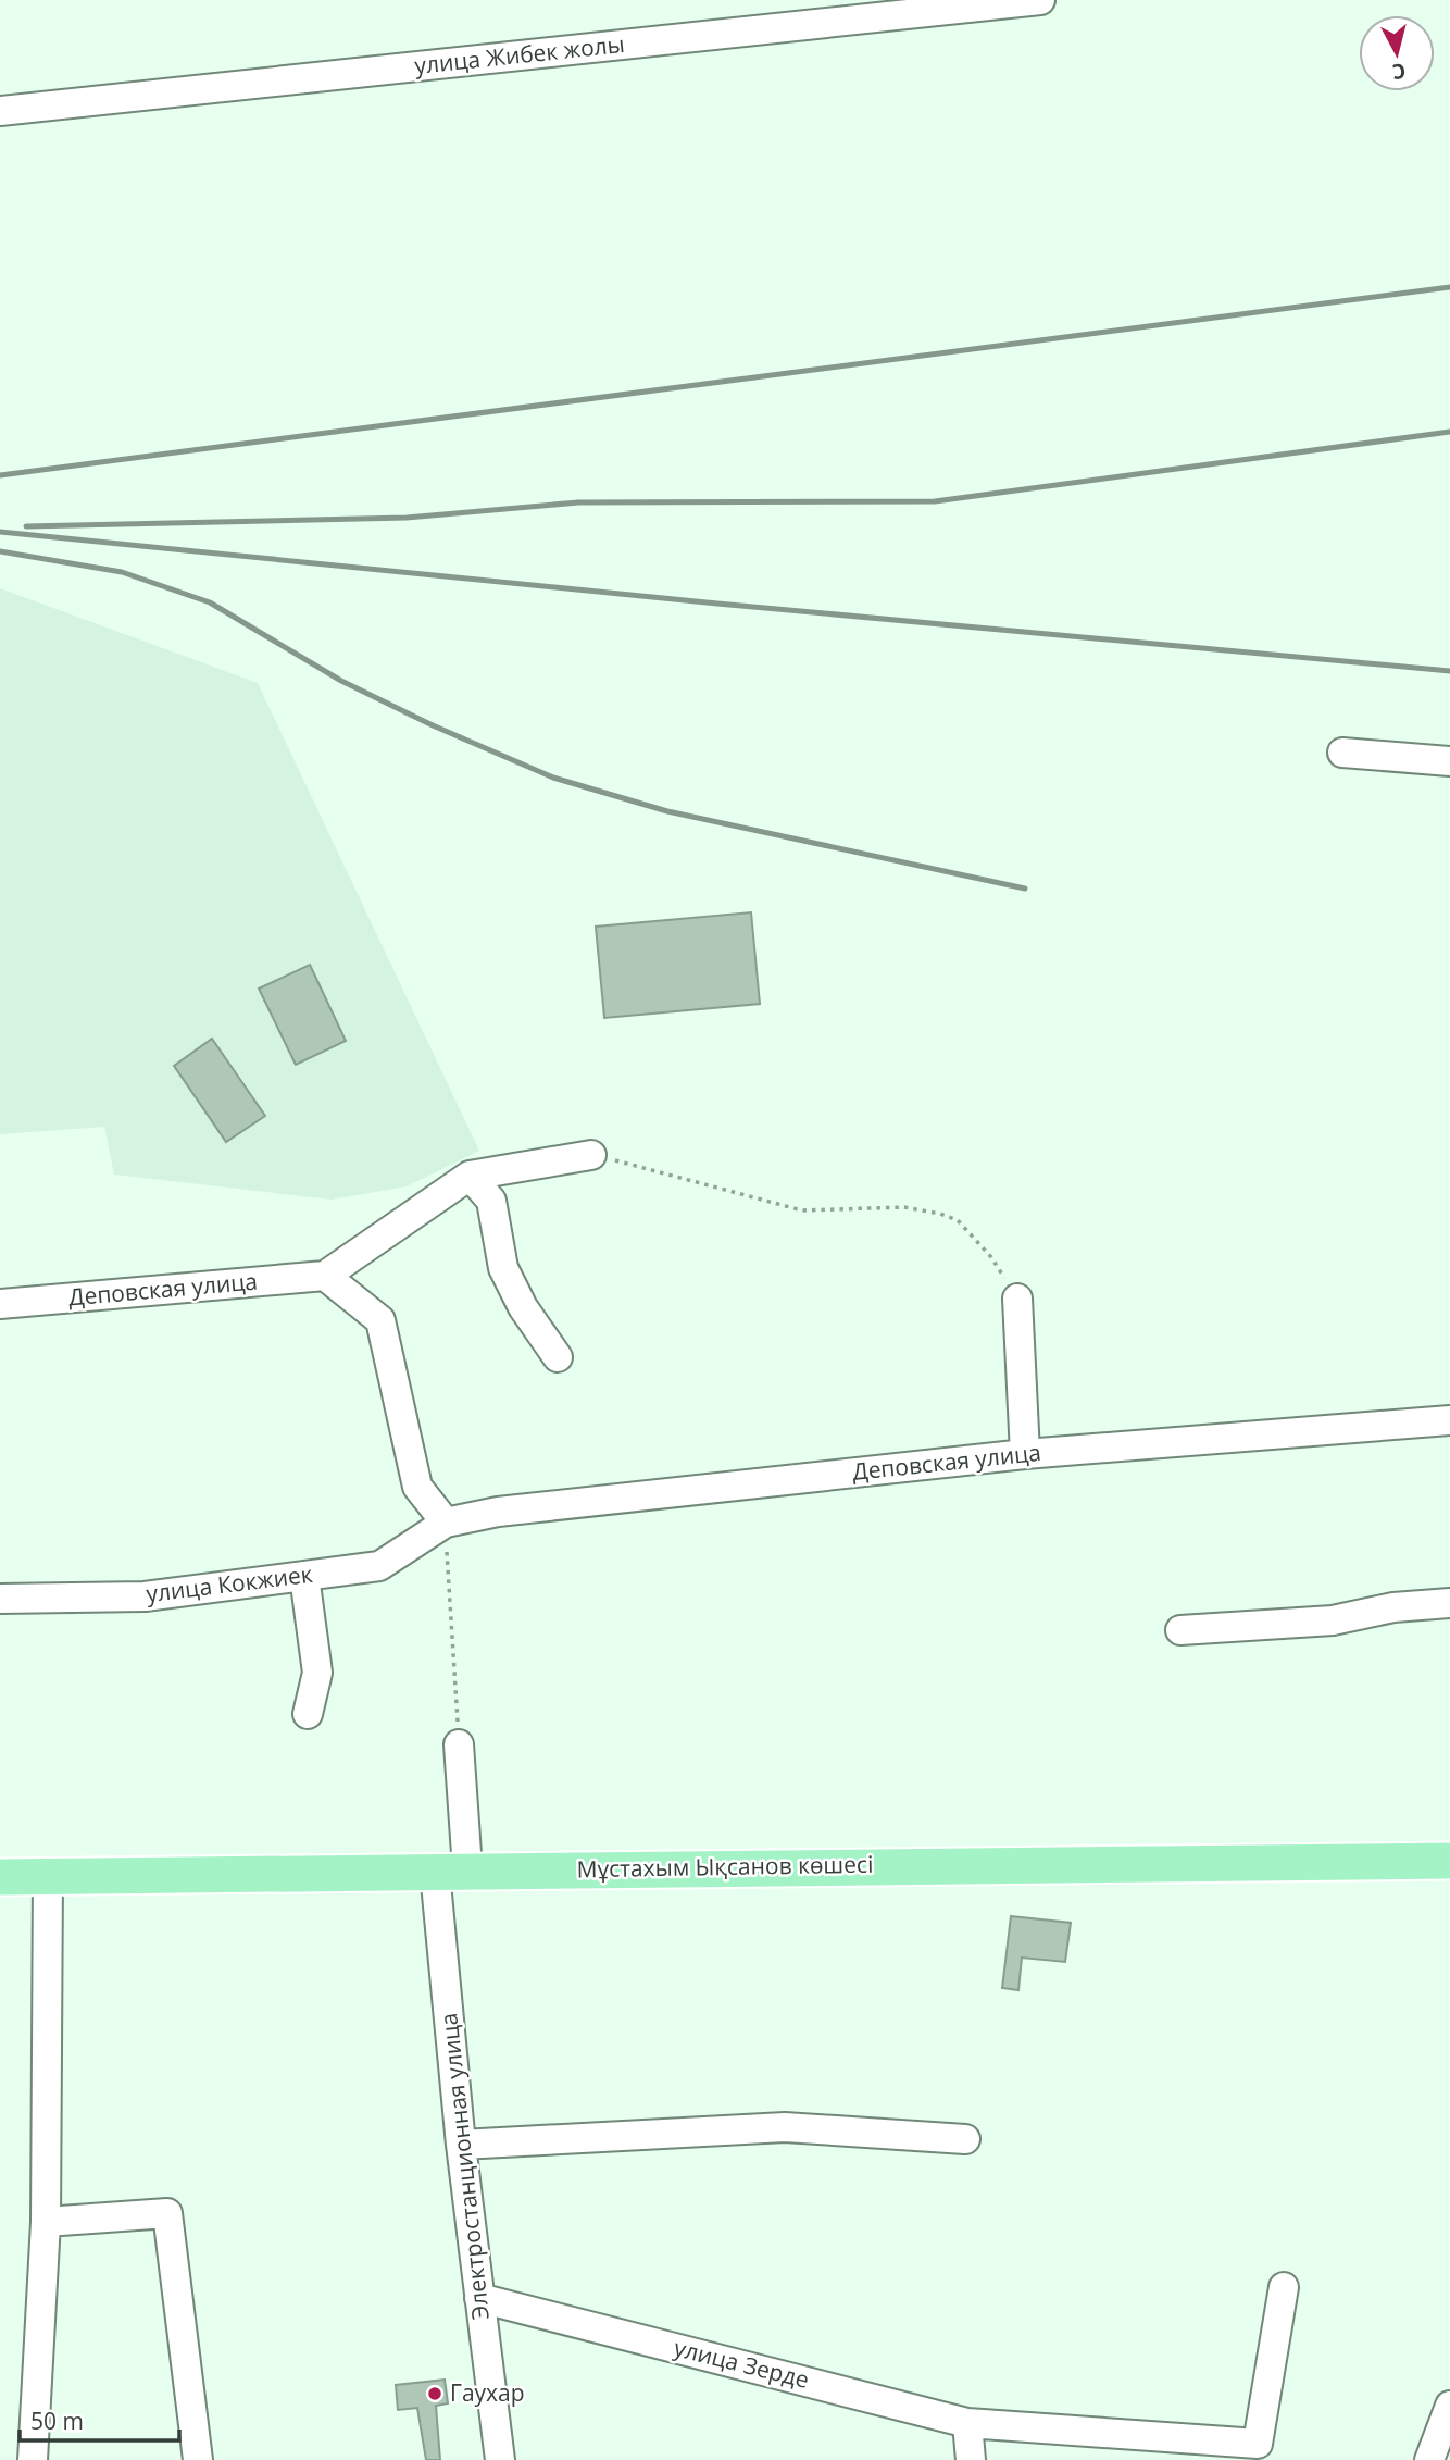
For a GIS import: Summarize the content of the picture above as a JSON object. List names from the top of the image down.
{
  "streets": {
    "main road": ["Мұстахым Ықсанов көшесі"],
    "street": [
      "улица Жибек жолы",
      "Деповская улица",
      "улица Кокжиек",
      "Электростанционная улица",
      "улица Зерде"
    ]
  },
  "crossings": [
    ["Деповская улица", "улица Кокжиек"],
    ["Мұстахым Ықсанов көшесі", "Электростанционная улица"],
    ["Электростанционная улица", "улица Зерде"]
  ],
  "places": ["Гаухар"],
  "scale_bar": "50 m",
  "north": "bottom"
}
